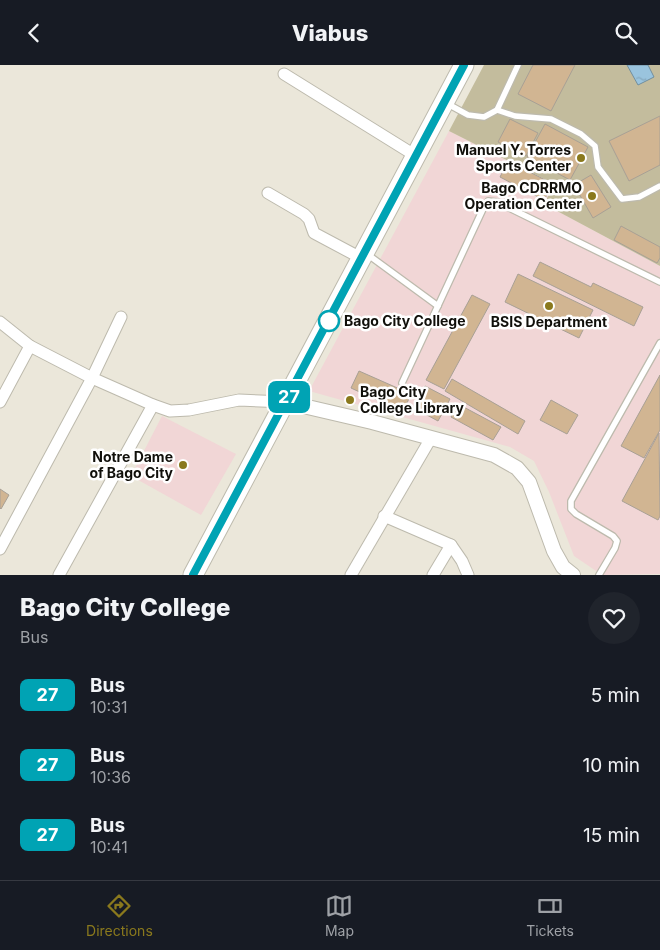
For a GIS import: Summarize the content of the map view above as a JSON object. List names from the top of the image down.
{
  "places": [
    "Manuel Y. Torres Sports Center",
    "Bago CDRRMO Operation Center",
    "BSIS Department",
    "Bago City College",
    "Bago City College Library",
    "Notre Dame of Bago City"
  ],
  "lines": ["bus line 27"],
  "page": {
    "header": "Viabus",
    "on_map": "27",
    "heading": ["Bago City College", "Bus"],
    "list": [
      {
        "mark": "27",
        "name": "Bus",
        "note": "10:31",
        "value": "5 min"
      },
      {
        "mark": "27",
        "name": "Bus",
        "note": "10:36",
        "value": "10 min"
      },
      {
        "mark": "27",
        "name": "Bus",
        "note": "10:41",
        "value": "15 min"
      }
    ],
    "tabs": ["Directions", "Map", "Tickets"]
  }
}
